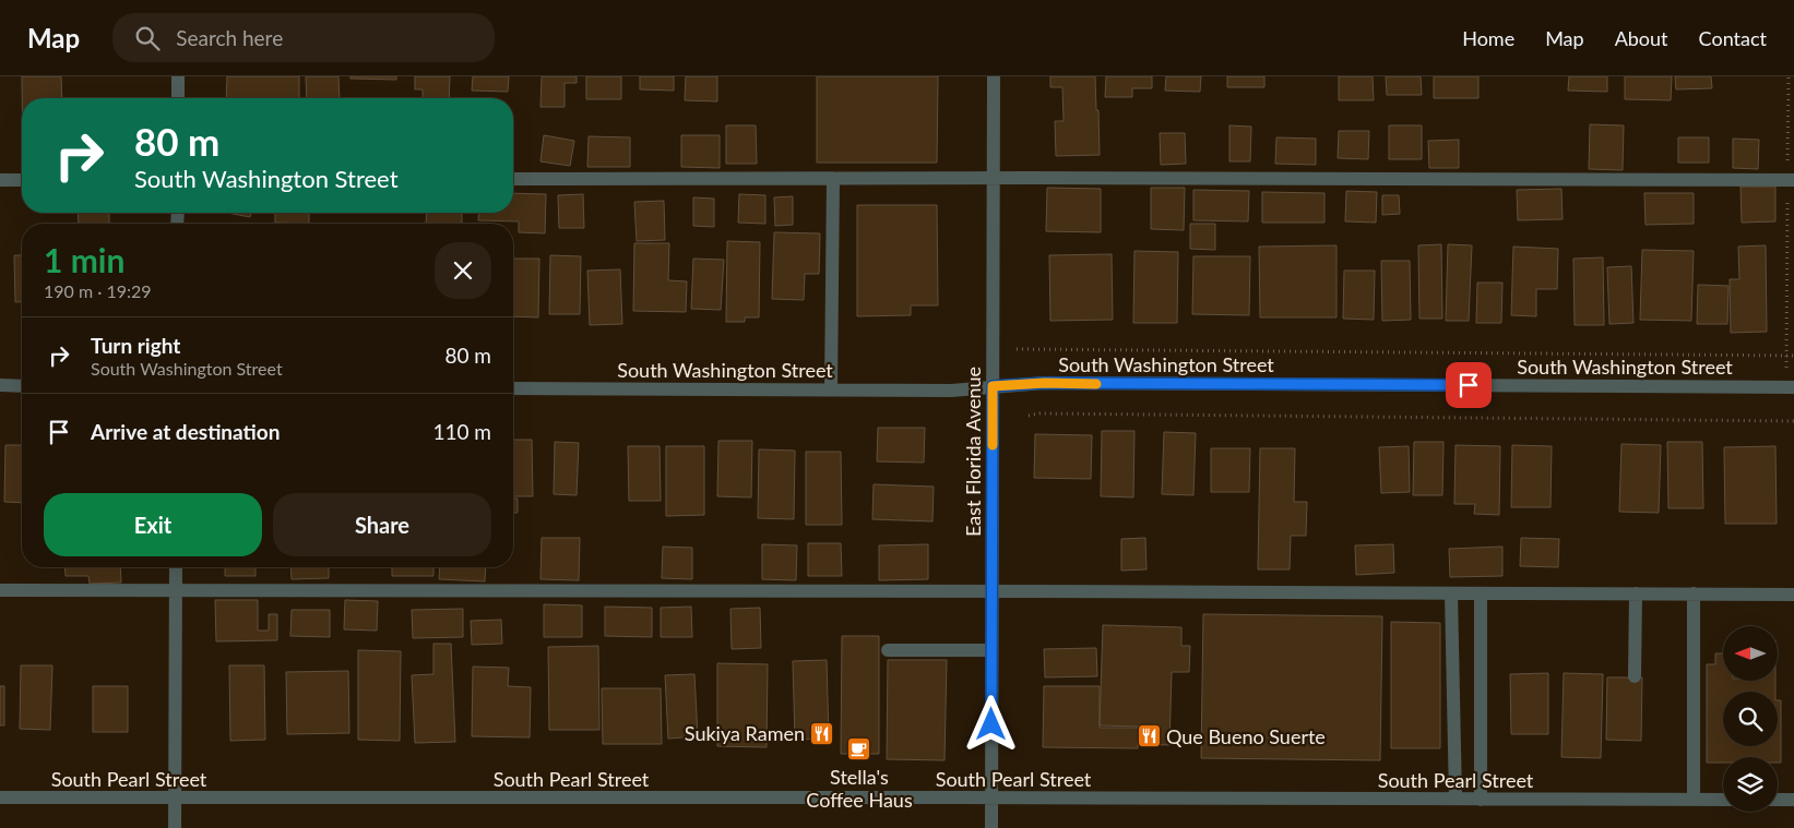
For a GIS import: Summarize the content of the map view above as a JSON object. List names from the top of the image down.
{
  "streets": {
    "street": ["South Washington Street", "East Florida Avenue", "South Pearl Street"]
  },
  "crossings": [
    ["South Washington Street", "East Florida Avenue"],
    ["East Florida Avenue", "South Pearl Street"]
  ],
  "places": {
    "restaurant": ["Sukiya Ramen", "Que Bueno Suerte"],
    "cafe": ["Stella's Coffee Haus"]
  },
  "north": "left",
  "page": {
    "header": "Map",
    "search": "Search here",
    "nav": [
      "Home",
      "Map",
      "About",
      "Contact"
    ],
    "turn": ["80 m", "South Washington Street"],
    "heading": ["1 min", "190 m · 19:29"],
    "list": [
      {
        "name": "Turn right",
        "note": "South Washington Street",
        "value": "80 m"
      },
      {
        "name": "Arrive at destination",
        "value": "110 m"
      }
    ],
    "buttons": ["Exit", "Share"]
  }
}
